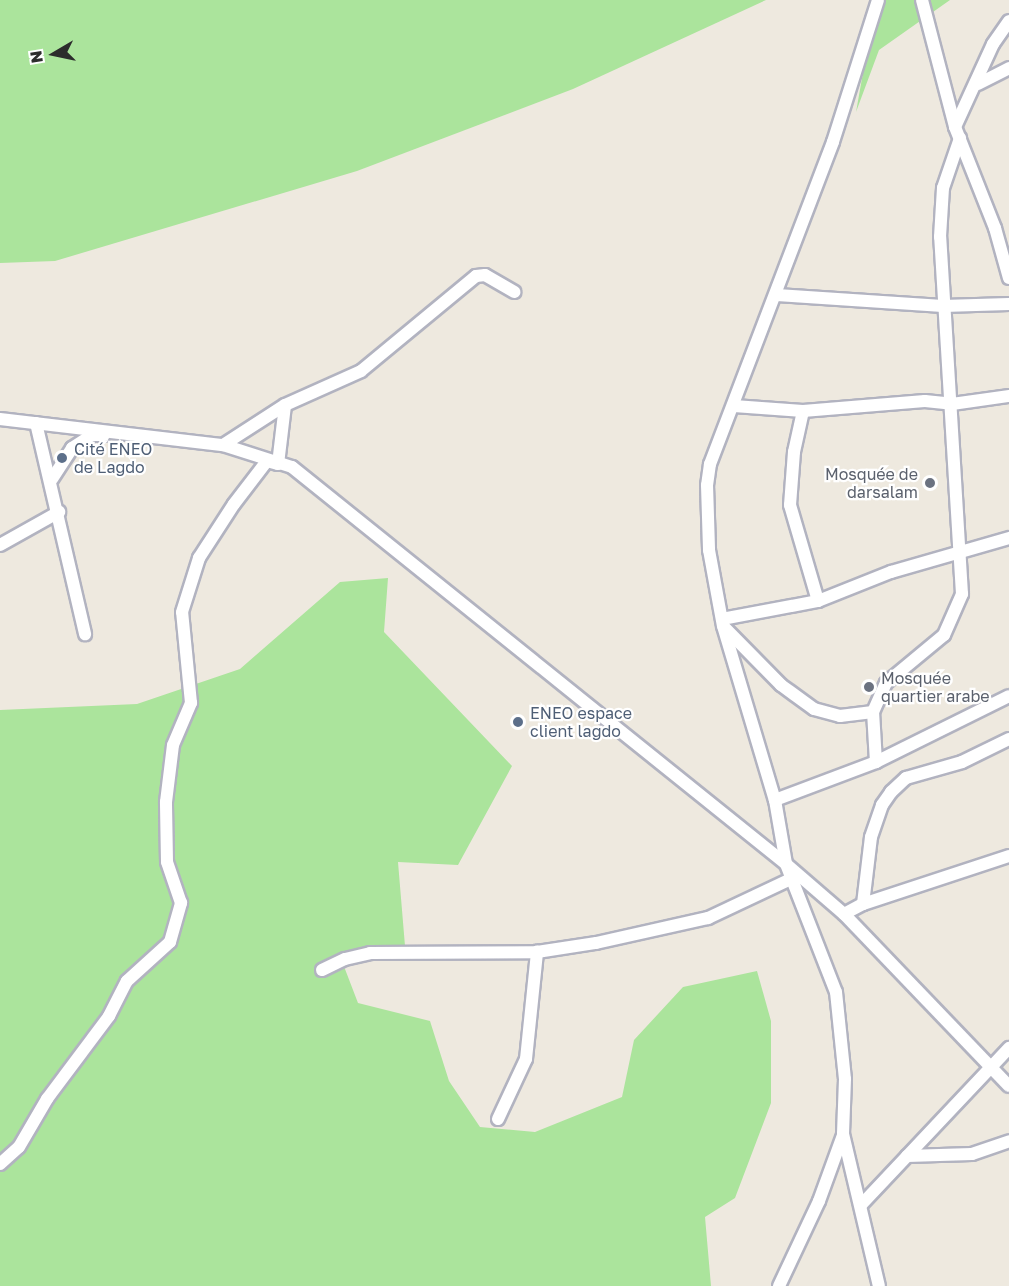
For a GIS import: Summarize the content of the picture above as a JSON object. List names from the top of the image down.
{
  "places": [
    "Cité ENEO de Lagdo",
    "Mosquée de darsalam",
    "Mosquée quartier arabe",
    "ENEO espace client lagdo"
  ],
  "north": "left"
}
